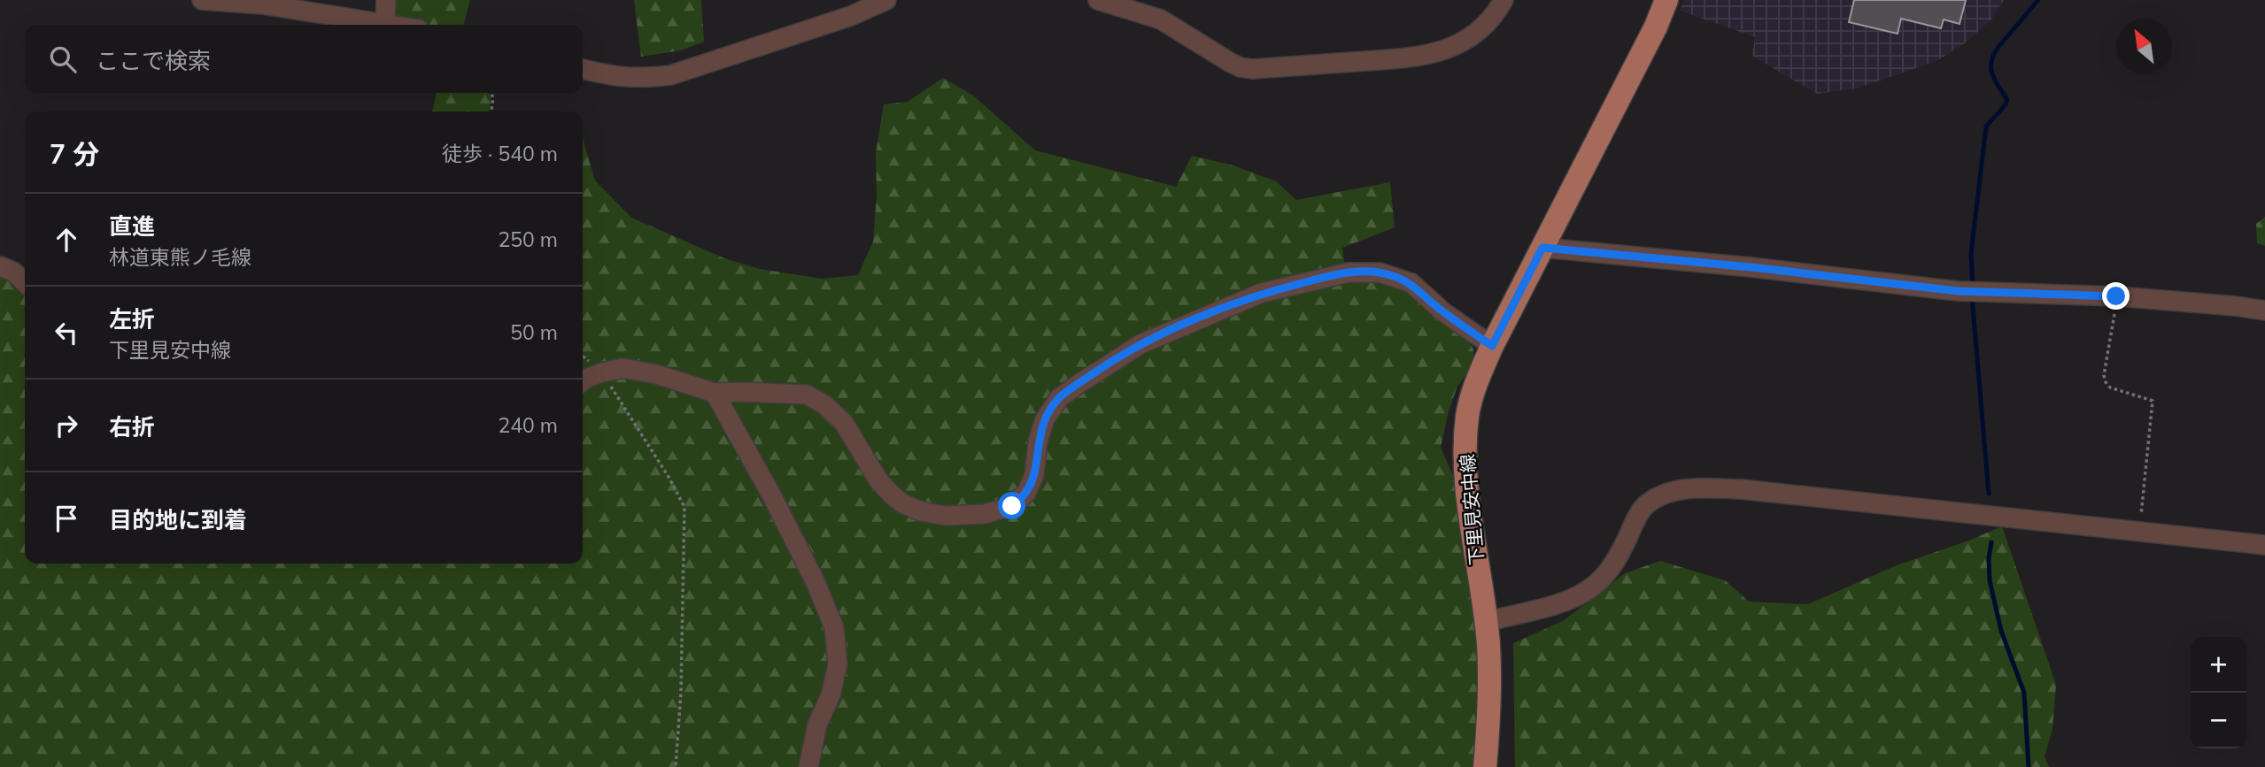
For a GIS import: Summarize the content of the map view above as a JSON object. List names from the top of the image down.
{
  "streets": {
    "main road": ["下里見安中線"]
  },
  "north": "top left",
  "page": {
    "search": "ここで検索",
    "heading": ["7 分", "徒歩 · 540 m"],
    "list": [
      ["直進", "林道東熊ノ毛線", "250 m"],
      ["左折", "下里見安中線", "50 m"],
      ["右折", "240 m"],
      "目的地に到着"
    ],
    "map_buttons": ["+", "−"]
  }
}
